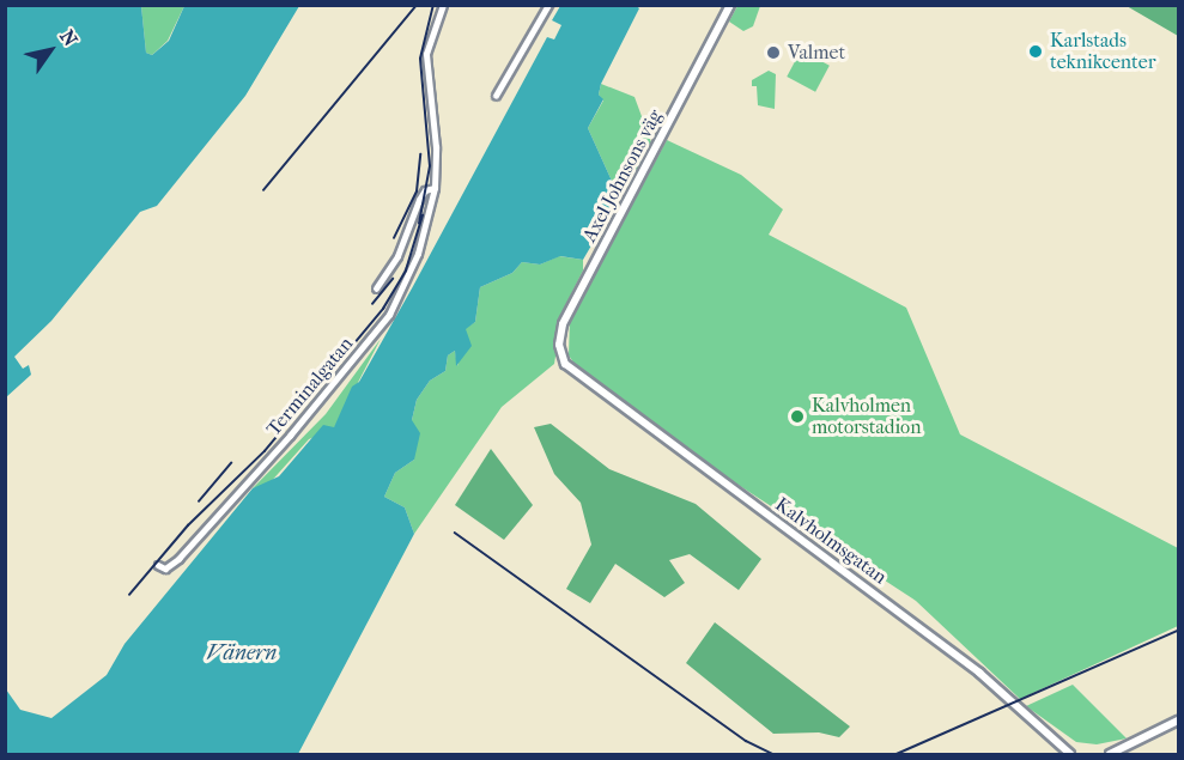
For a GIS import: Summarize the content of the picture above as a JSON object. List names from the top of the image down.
{
  "streets": {
    "street": ["Axel Johnsons väg", "Terminalgatan", "Kalvholmsgatan"]
  },
  "crossings": [
    ["Axel Johnsons väg", "Kalvholmsgatan"]
  ],
  "water": ["Vänern"],
  "places": ["Karlstads teknikcenter", "Valmet", "Kalvholmen motorstadion"],
  "north": "top right"
}
